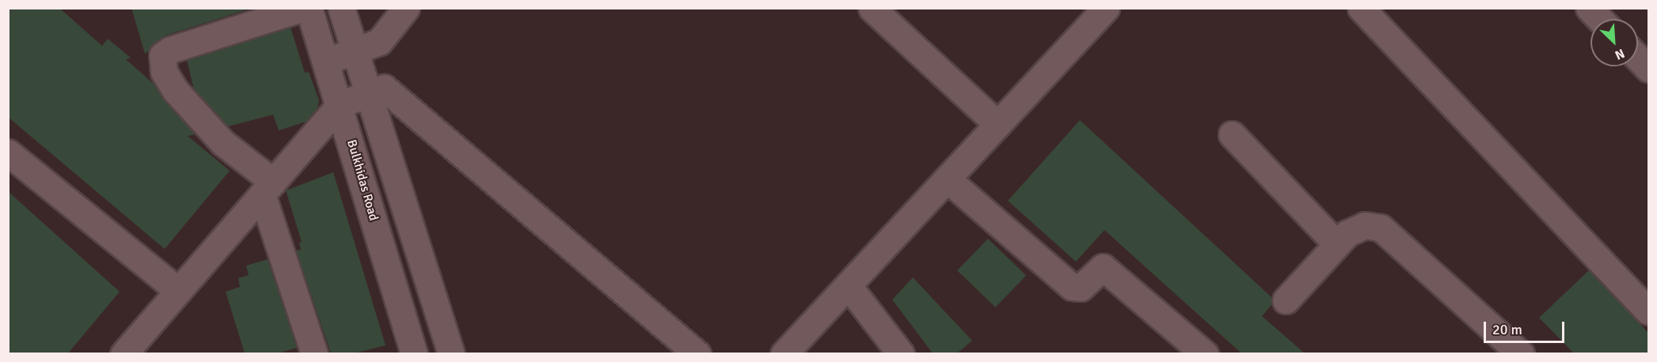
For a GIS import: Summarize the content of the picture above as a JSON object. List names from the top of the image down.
{
  "streets": {
    "street": ["Bulkhidas Road"]
  },
  "scale_bar": "20 m",
  "north": "bottom right"
}
